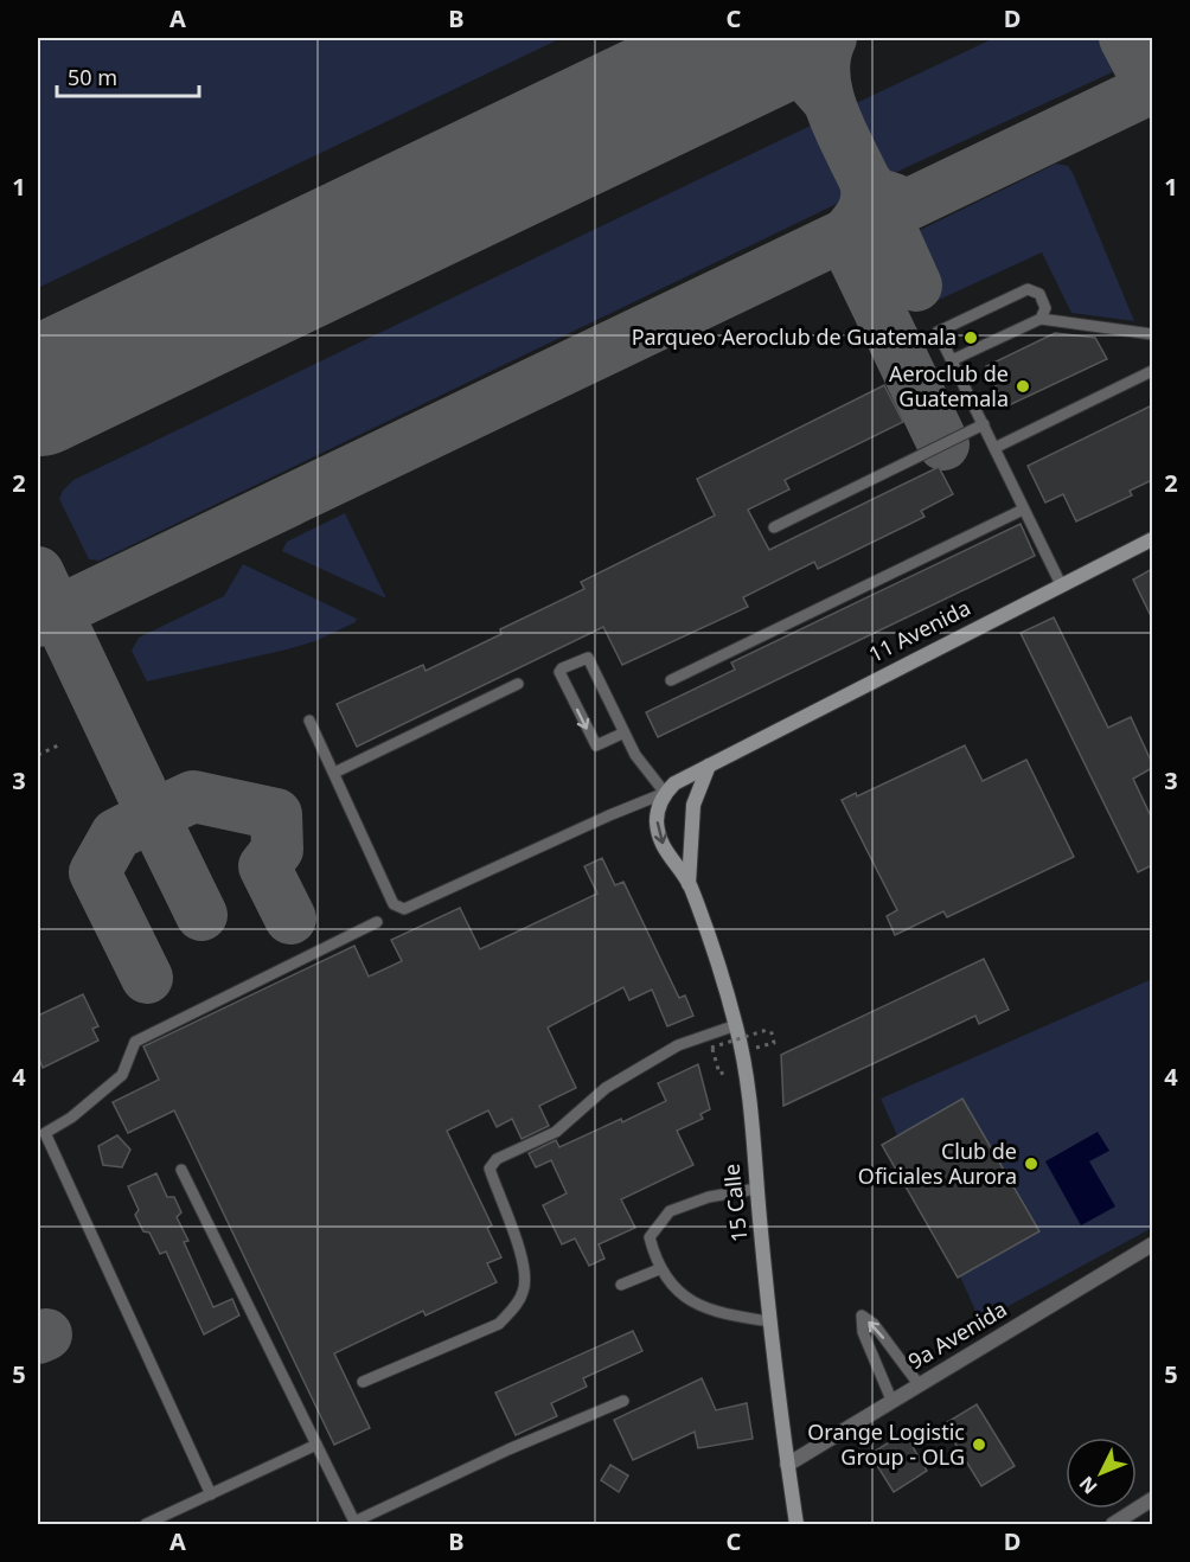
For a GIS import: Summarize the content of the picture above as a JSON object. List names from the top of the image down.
{
  "streets": {
    "main road": ["11 Avenida", "15 Calle"],
    "street": ["9a Avenida"]
  },
  "crossings": [
    ["15 Calle", "9a Avenida"]
  ],
  "places": [
    "Parqueo Aeroclub de Guatemala",
    "Aeroclub de Guatemala",
    "Club de Oficiales Aurora",
    "Orange Logistic Group - OLG"
  ],
  "scale_bar": "50 m",
  "north": "bottom left",
  "grid": {
    "columns": [
      "A",
      "B",
      "C",
      "D"
    ],
    "rows": [
      "1",
      "2",
      "3",
      "4",
      "5"
    ]
  }
}
